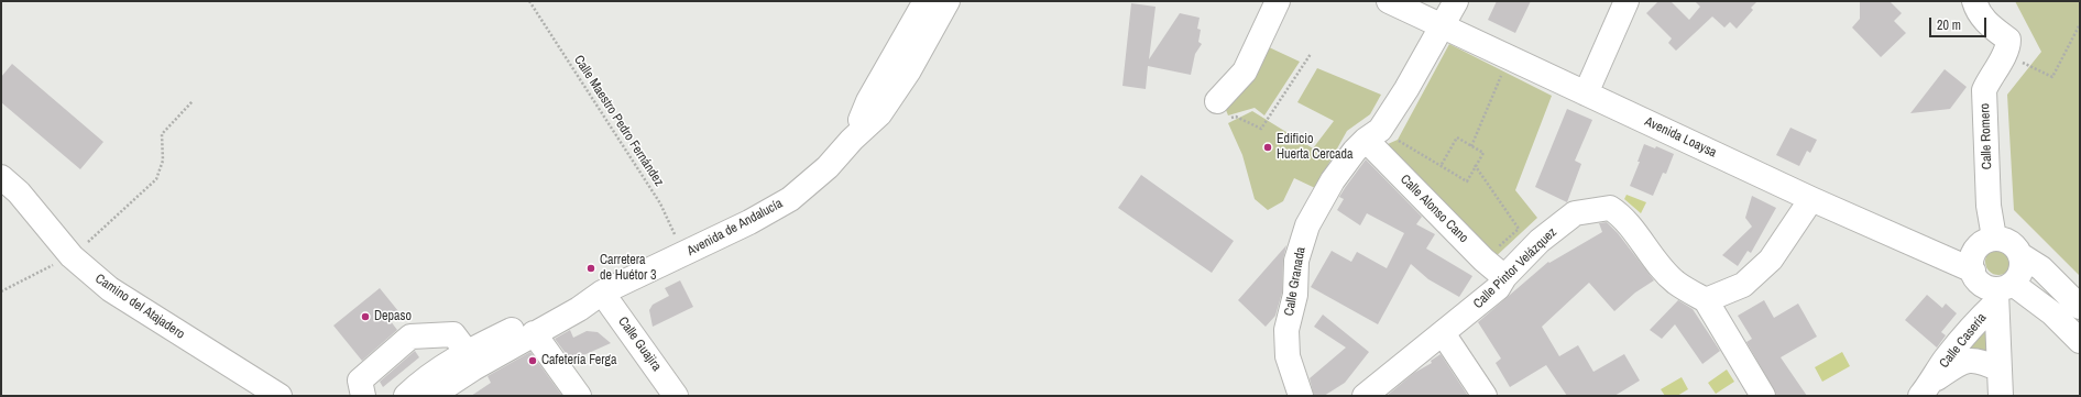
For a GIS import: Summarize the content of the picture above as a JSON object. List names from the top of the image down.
{
  "streets": {
    "street": [
      "Calle Romero",
      "Avenida Loaysa",
      "Calle Alonso Cano",
      "Avenida de Andalucía",
      "Calle Pintor Velázquez",
      "Calle Granada",
      "Camino del Atajadero",
      "Calle Casería",
      "Calle Guajira"
    ],
    "path": ["Calle Maestro Pedro Fernández"]
  },
  "crossings": [
    ["Calle Maestro Pedro Fernández", "Avenida de Andalucía"],
    ["Calle Romero", "Avenida Loaysa"],
    ["Calle Romero", "Calle Casería"],
    ["Avenida Loaysa", "Calle Granada"],
    ["Avenida Loaysa", "Calle Casería"],
    ["Calle Alonso Cano", "Calle Pintor Velázquez"],
    ["Calle Alonso Cano", "Calle Granada"],
    ["Avenida de Andalucía", "Calle Guajira"]
  ],
  "places": [
    "Edificio Huerta Cercada",
    "Carretera de Huétor 3",
    "Depaso",
    "Cafetería Ferga"
  ],
  "scale_bar": "20 m"
}
